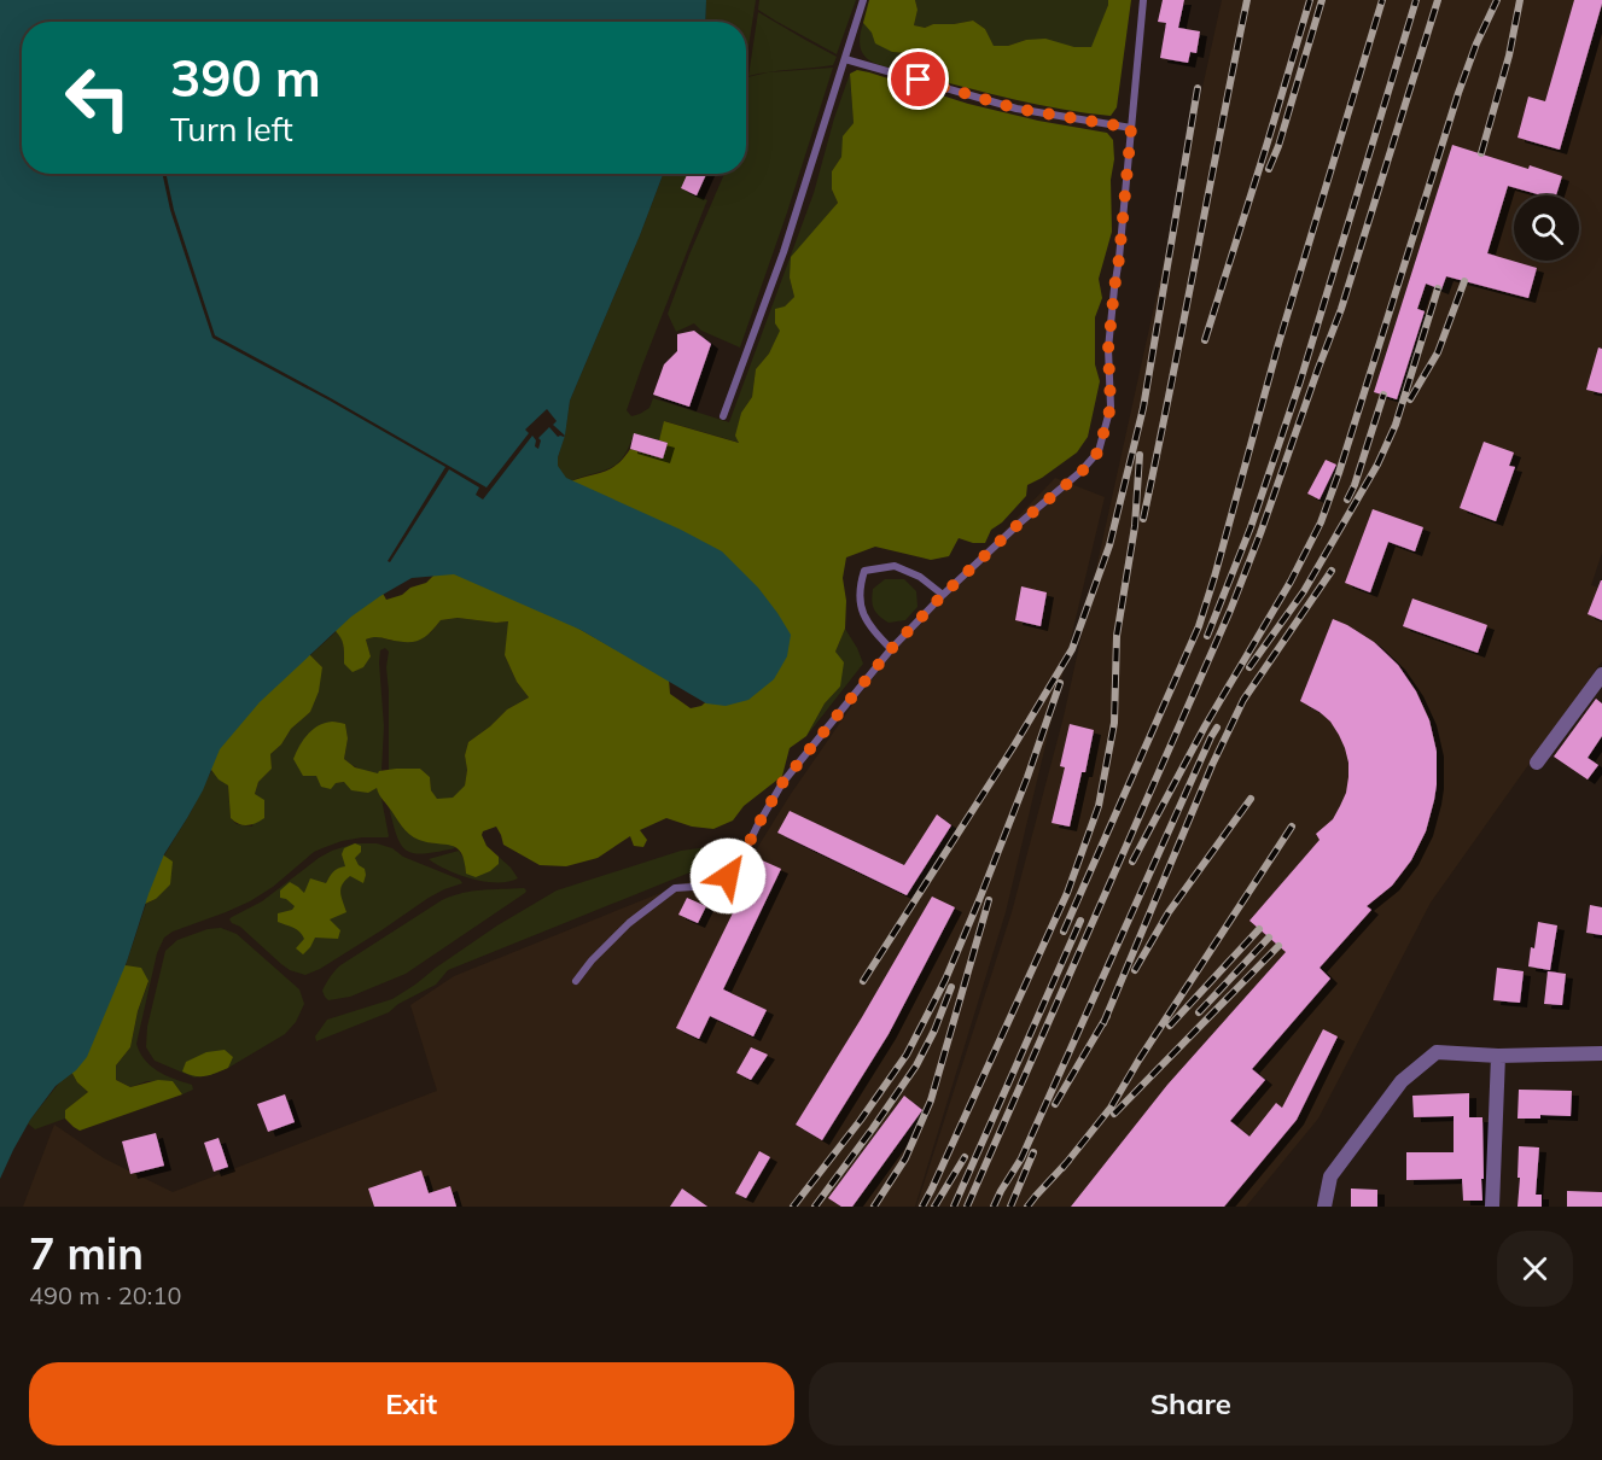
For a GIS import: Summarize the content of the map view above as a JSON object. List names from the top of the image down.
{
  "page": {
    "turn": ["390 m", "Turn left"],
    "heading": ["7 min", "490 m · 20:10"],
    "buttons": ["Exit", "Share"]
  }
}
